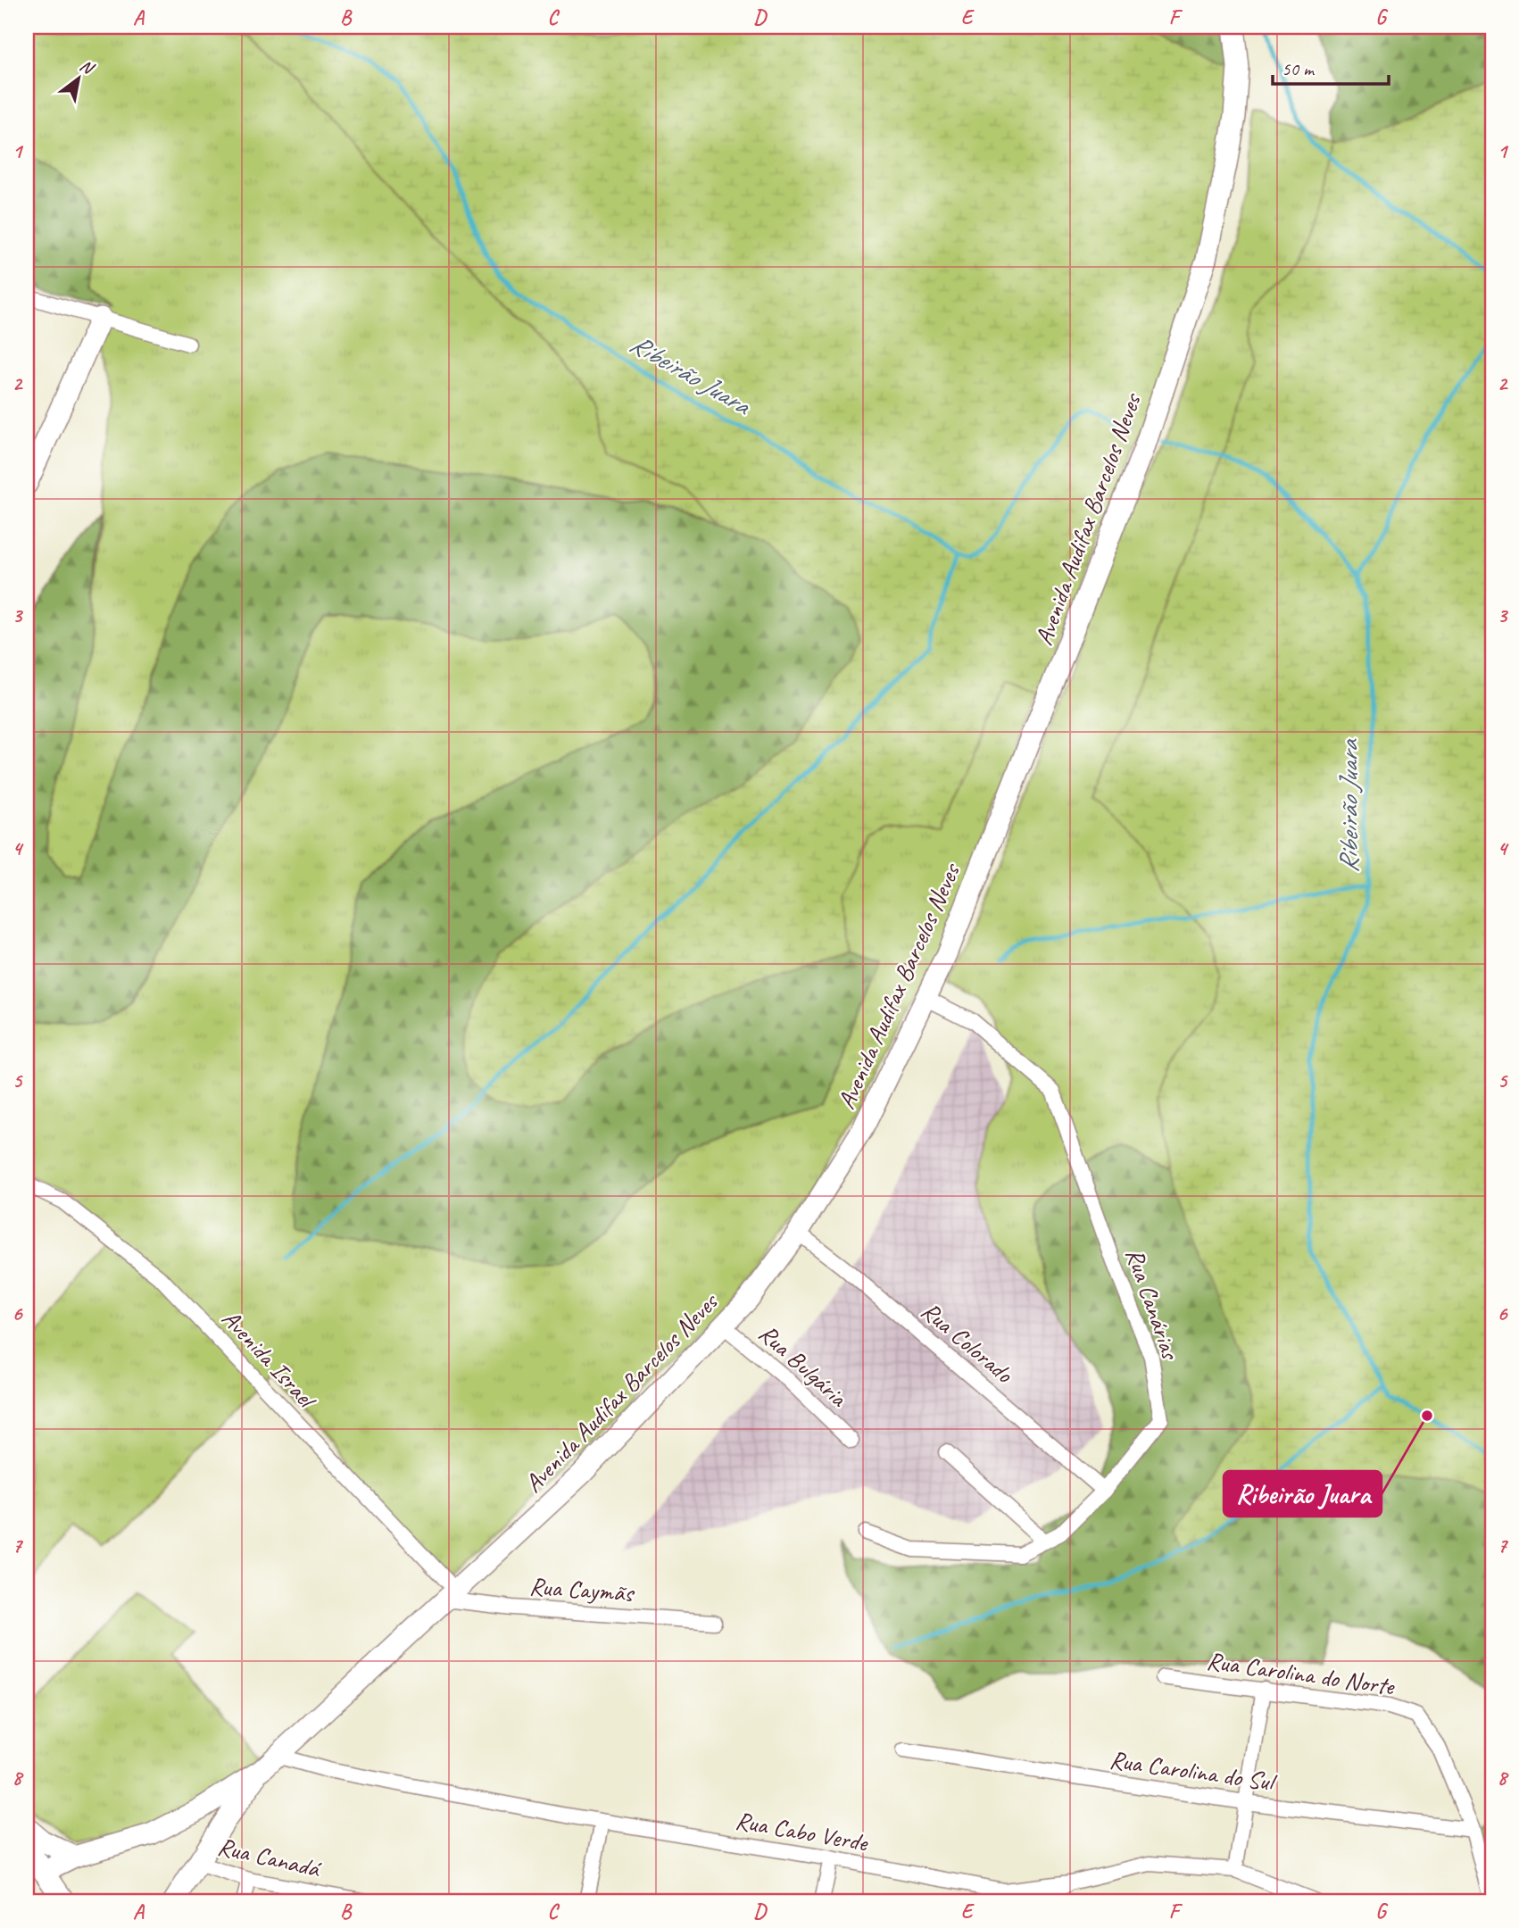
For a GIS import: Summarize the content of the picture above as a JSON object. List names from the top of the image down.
{
  "streets": {
    "main road": ["Avenida Audifax Barcelos Neves"],
    "street": [
      "Rua Canárias",
      "Rua Colorado",
      "Avenida Israel",
      "Rua Bulgária",
      "Rua Caymãs",
      "Rua Carolina do Norte",
      "Rua Carolina do Sul",
      "Rua Cabo Verde",
      "Rua Canadá"
    ]
  },
  "crossings": [
    ["Avenida Audifax Barcelos Neves", "Rua Canárias"],
    ["Avenida Audifax Barcelos Neves", "Rua Colorado"],
    ["Avenida Audifax Barcelos Neves", "Avenida Israel"],
    ["Avenida Audifax Barcelos Neves", "Rua Bulgária"],
    ["Avenida Audifax Barcelos Neves", "Rua Caymãs"],
    ["Avenida Audifax Barcelos Neves", "Rua Cabo Verde"],
    ["Avenida Audifax Barcelos Neves", "Rua Canadá"],
    ["Rua Canárias", "Rua Colorado"],
    ["Avenida Israel", "Rua Caymãs"],
    ["Rua Carolina do Norte", "Rua Carolina do Sul"]
  ],
  "water": ["Ribeirão Juara"],
  "places": ["Ribeirão Juara"],
  "scale_bar": "50 m",
  "north": "top right",
  "grid": {
    "columns": [
      "A",
      "B",
      "C",
      "D",
      "E",
      "F",
      "G"
    ],
    "rows": [
      "1",
      "2",
      "3",
      "4",
      "5",
      "6",
      "7",
      "8"
    ]
  }
}
